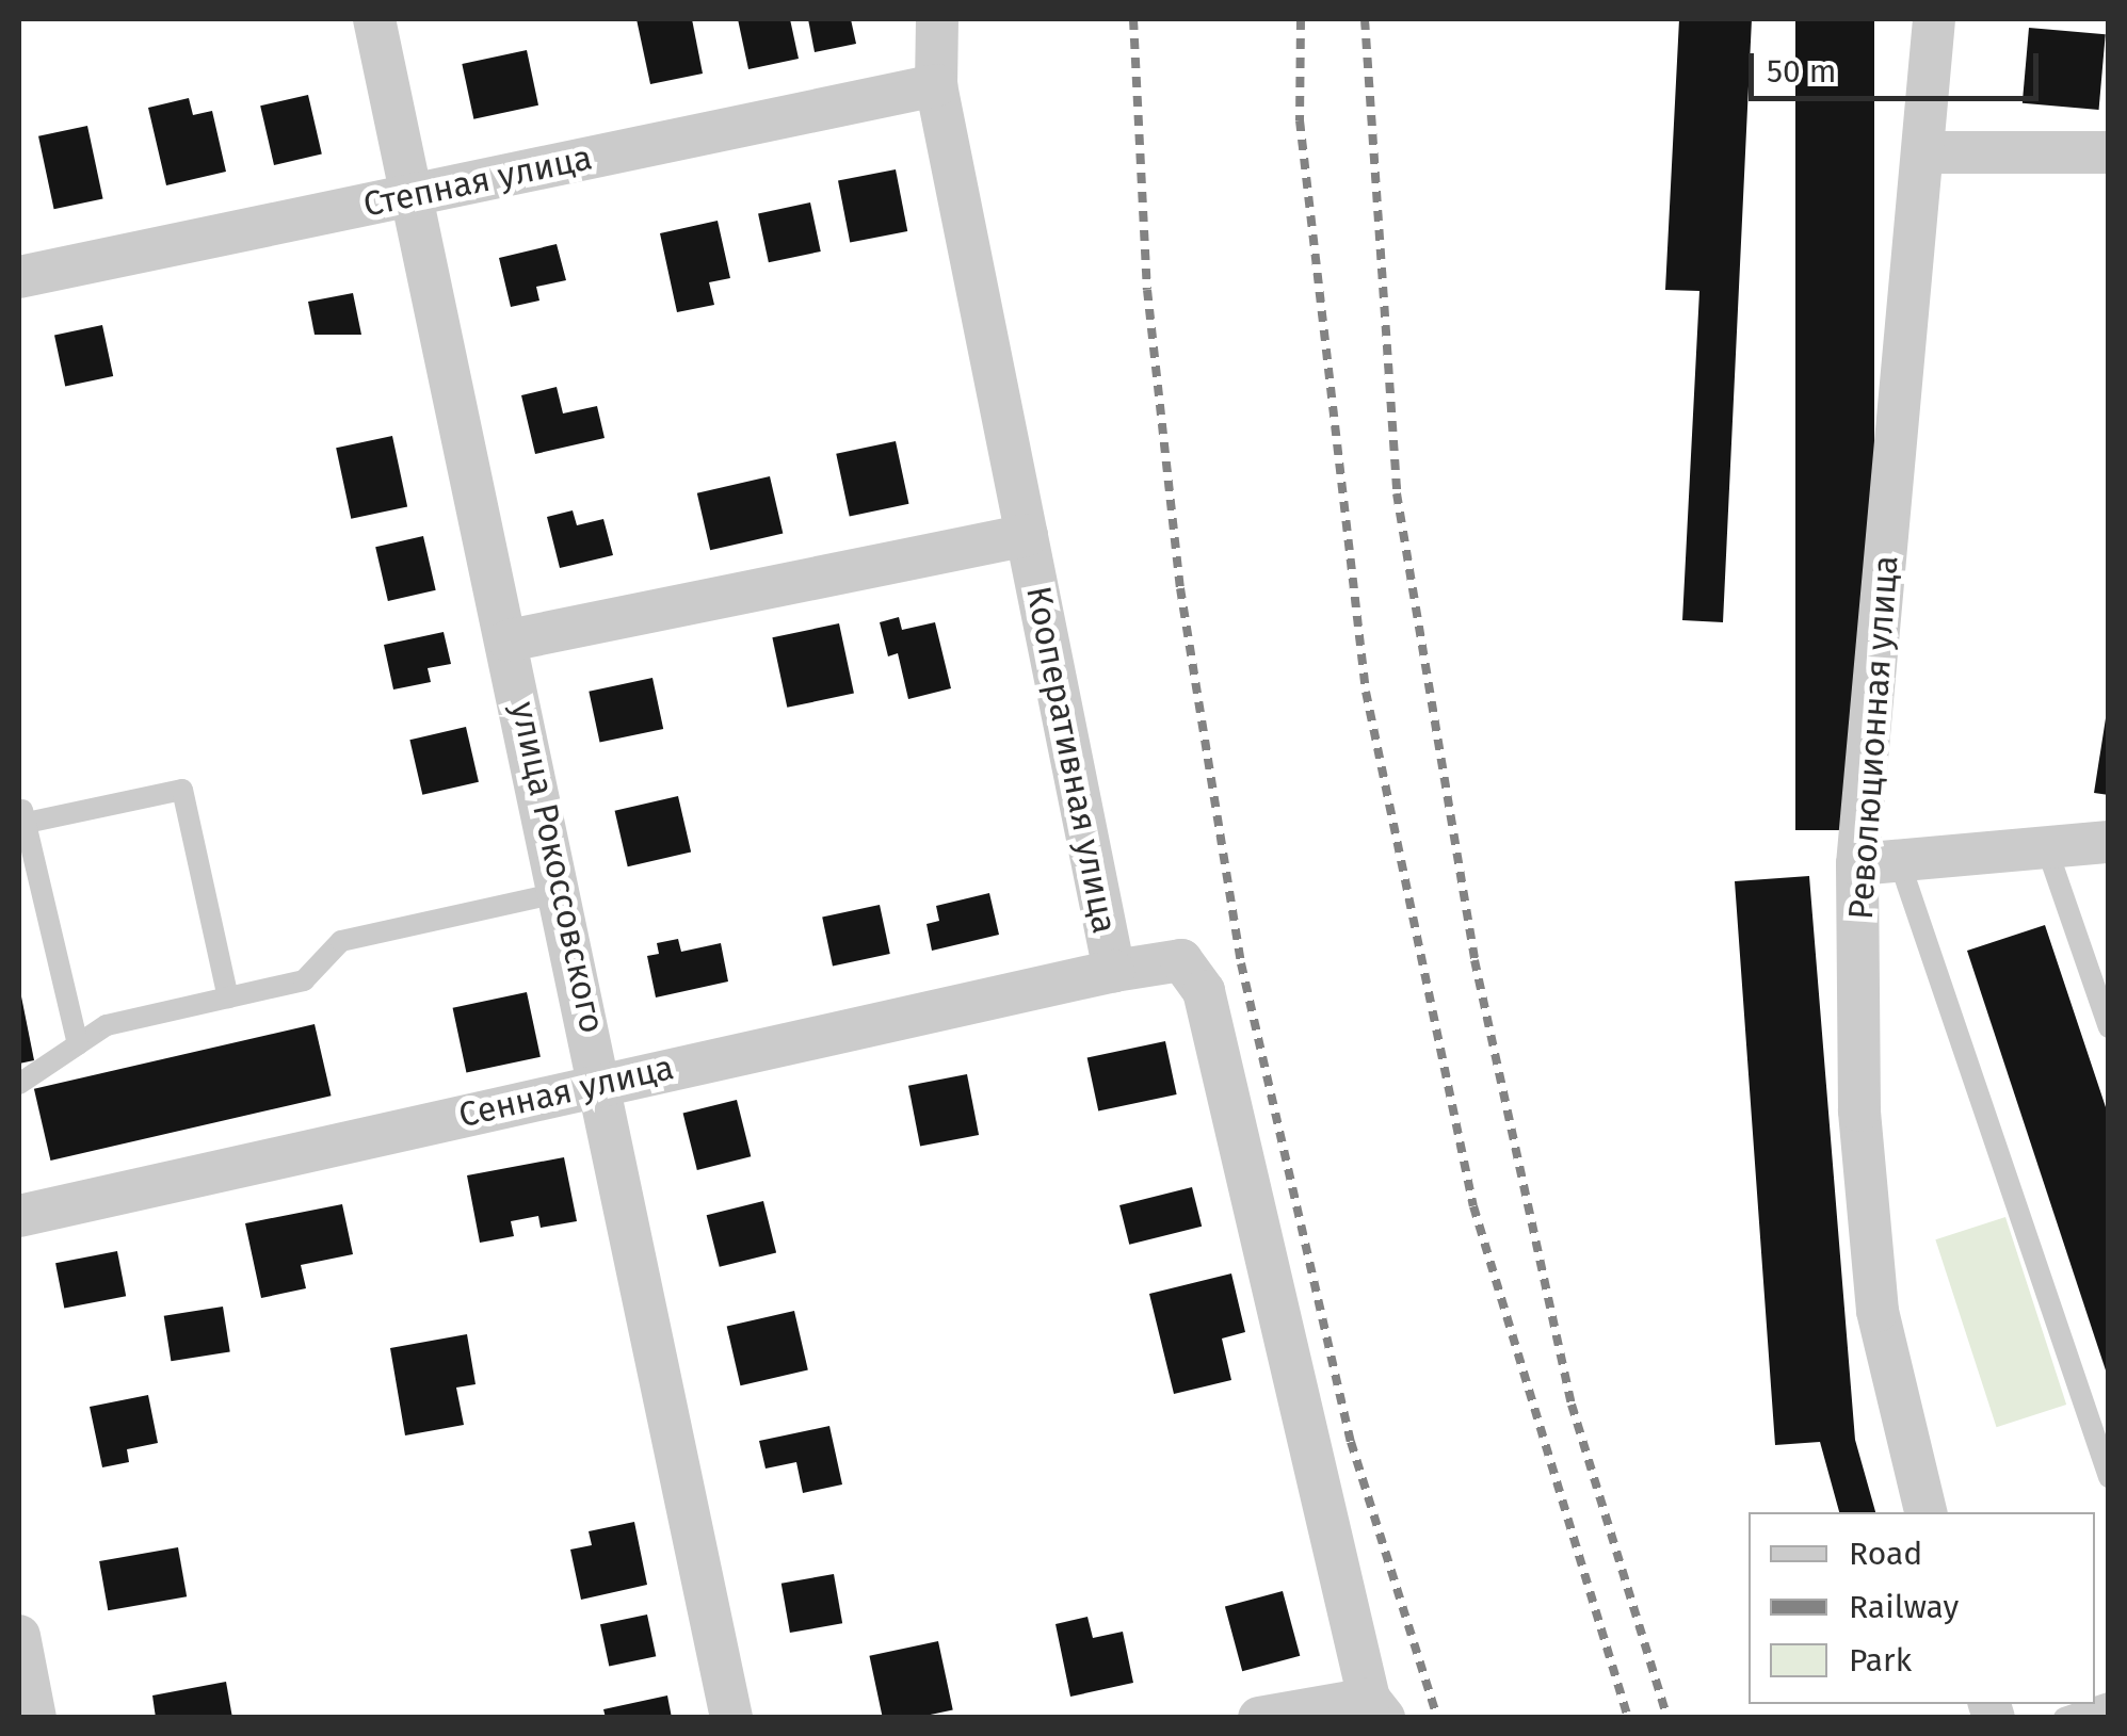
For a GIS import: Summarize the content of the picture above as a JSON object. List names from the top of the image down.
{
  "streets": {
    "street": [
      "Степная улица",
      "Революционная улица",
      "Кооперативная улица",
      "улица Рокоссовского",
      "Сенная улица"
    ]
  },
  "crossings": [
    ["Степная улица", "Кооперативная улица"],
    ["Степная улица", "улица Рокоссовского"],
    ["Кооперативная улица", "Сенная улица"],
    ["улица Рокоссовского", "Сенная улица"]
  ],
  "legend": ["Road", "Railway", "Park"],
  "scale_bar": "50 m"
}
